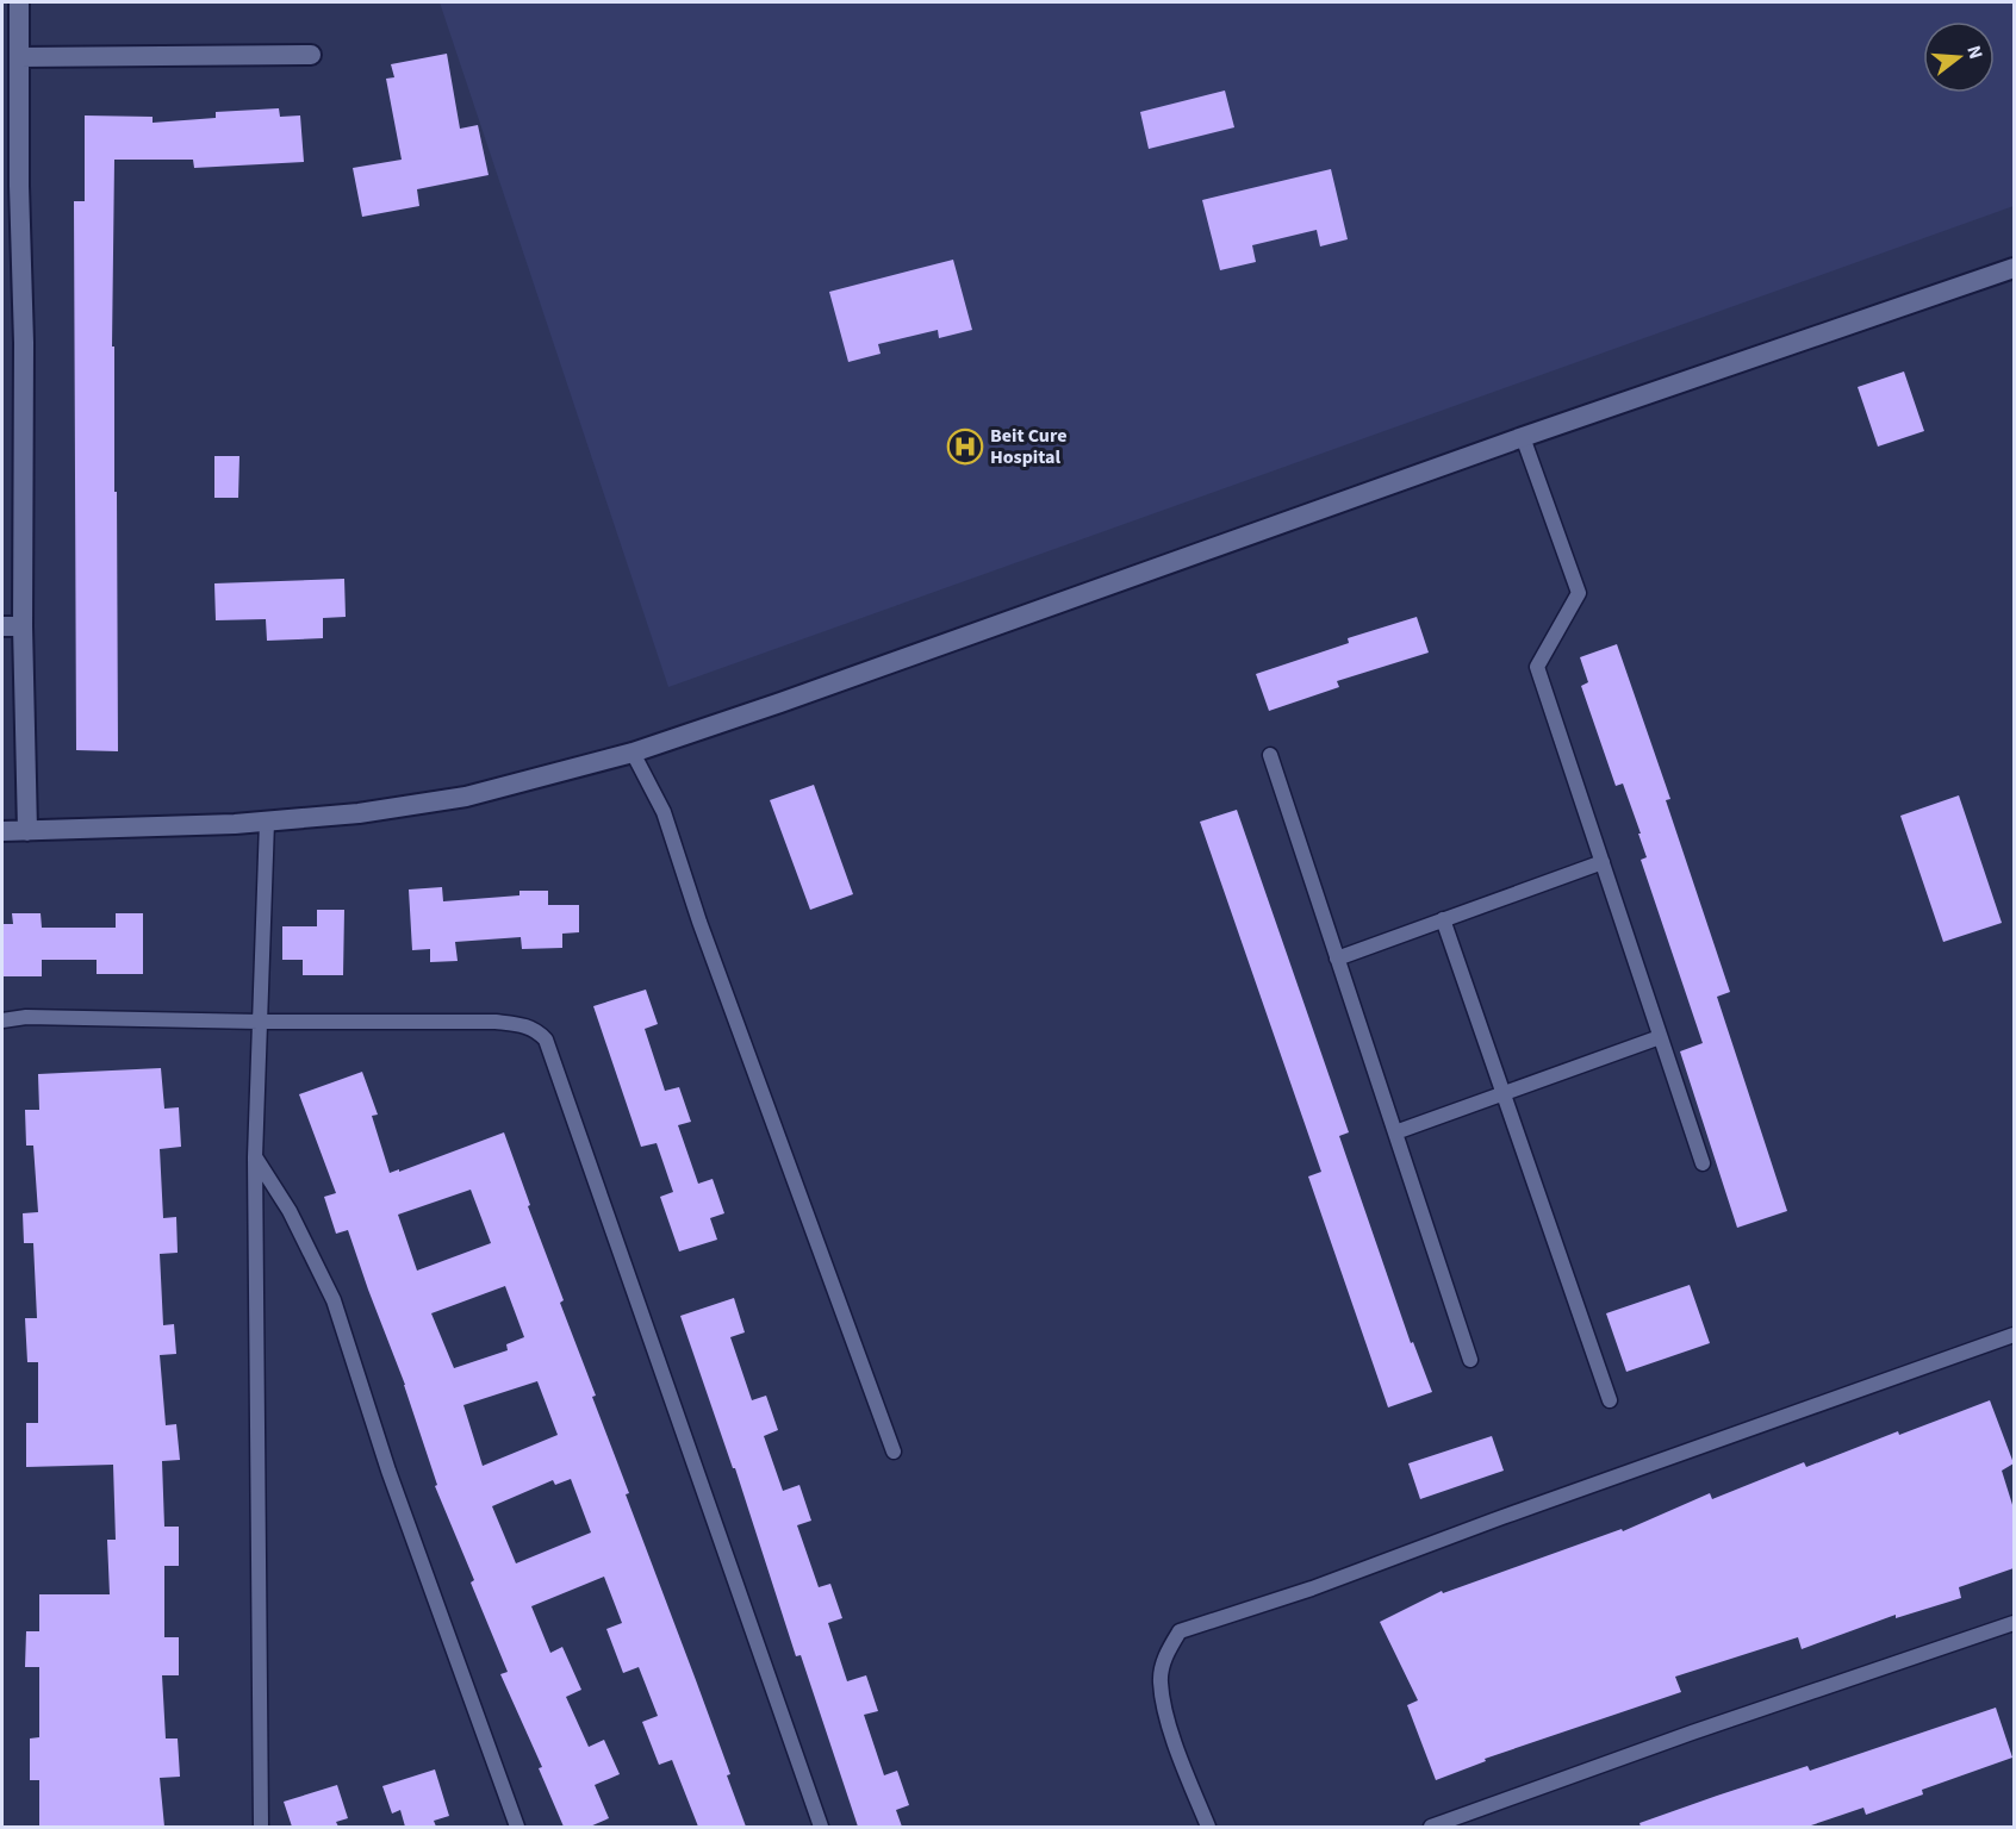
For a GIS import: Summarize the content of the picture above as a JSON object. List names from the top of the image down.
{
  "places": {
    "hospital": ["Beit Cure Hospital"]
  },
  "north": "right"
}
